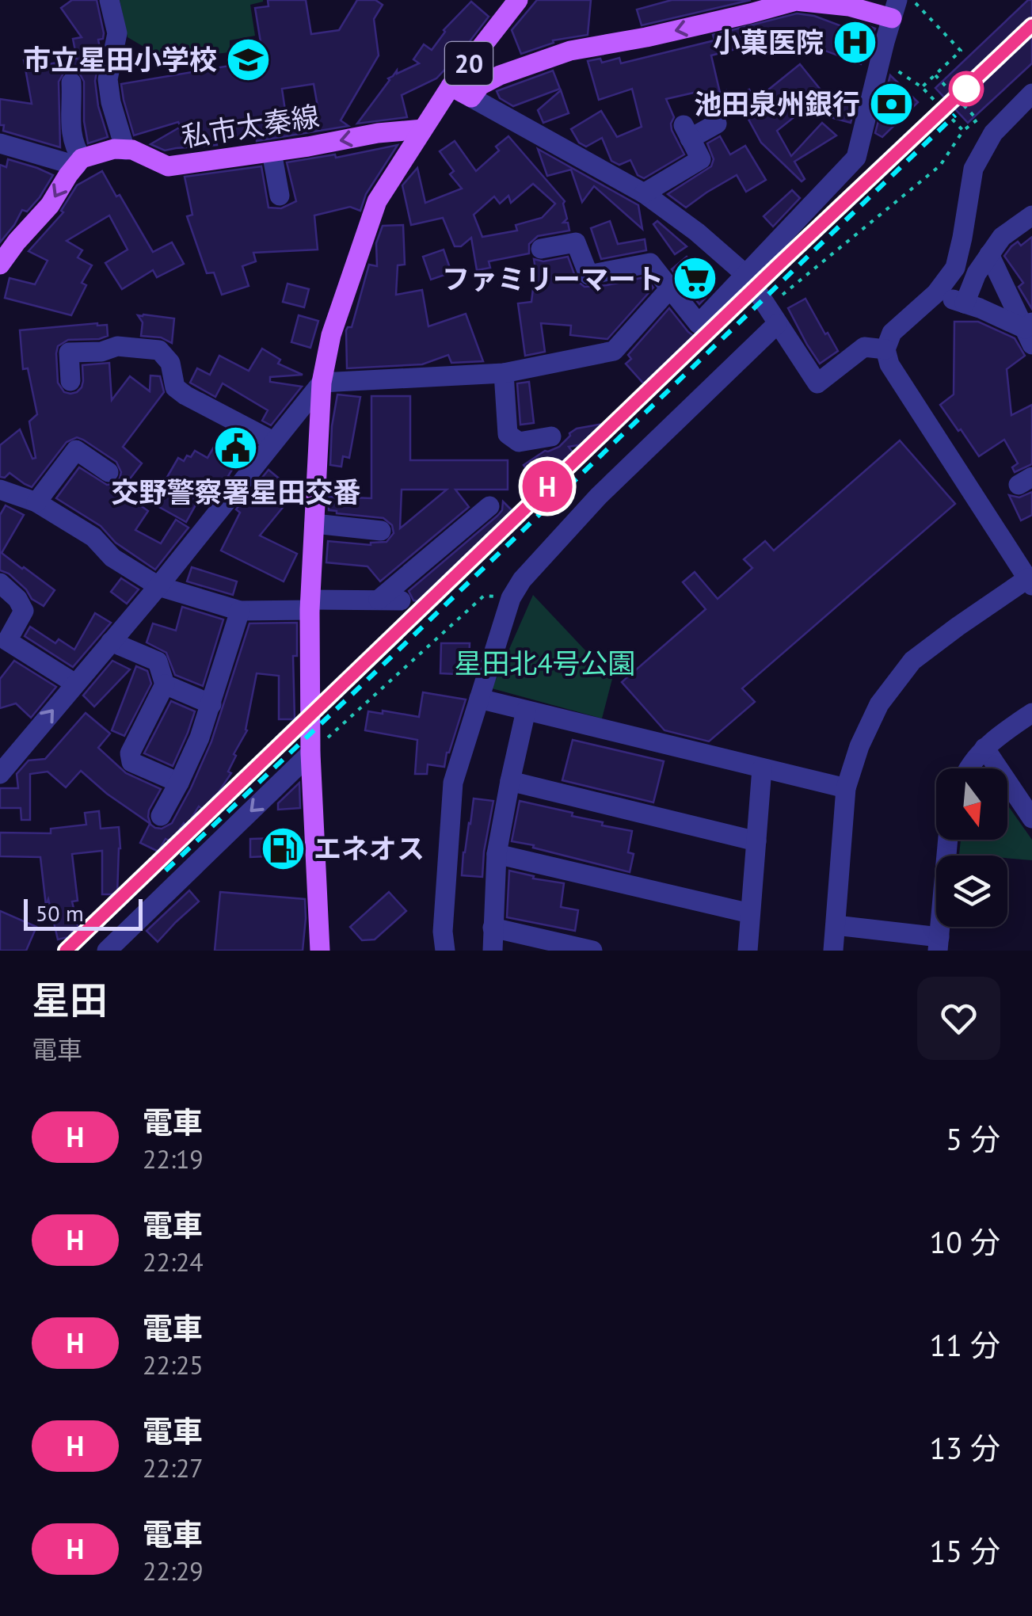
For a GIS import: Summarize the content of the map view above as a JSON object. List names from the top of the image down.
{
  "streets": {
    "main road": ["20", "私市太秦線"]
  },
  "crossings": [
    ["20", "私市太秦線"]
  ],
  "one_way": ["私市太秦線"],
  "parks": ["星田北4号公園"],
  "places": {
    "hospital": ["小菓医院"],
    "school or university": ["市立星田小学校"],
    "bank": ["池田泉州銀行"],
    "supermarket": ["ファミリーマート"],
    "public building": ["交野警察署星田交番"],
    "fuel station": ["エネオス"]
  },
  "scale_bar": "50 m",
  "north": "bottom",
  "page": {
    "on_map": "H",
    "scale": "50 m",
    "heading": ["星田", "電車"],
    "list": [
      {
        "mark": "H",
        "name": "電車",
        "note": "22:19",
        "value": "5 分"
      },
      {
        "mark": "H",
        "name": "電車",
        "note": "22:24",
        "value": "10 分"
      },
      {
        "mark": "H",
        "name": "電車",
        "note": "22:25",
        "value": "11 分"
      },
      {
        "mark": "H",
        "name": "電車",
        "note": "22:27",
        "value": "13 分"
      },
      {
        "mark": "H",
        "name": "電車",
        "note": "22:29",
        "value": "15 分"
      }
    ]
  }
}
